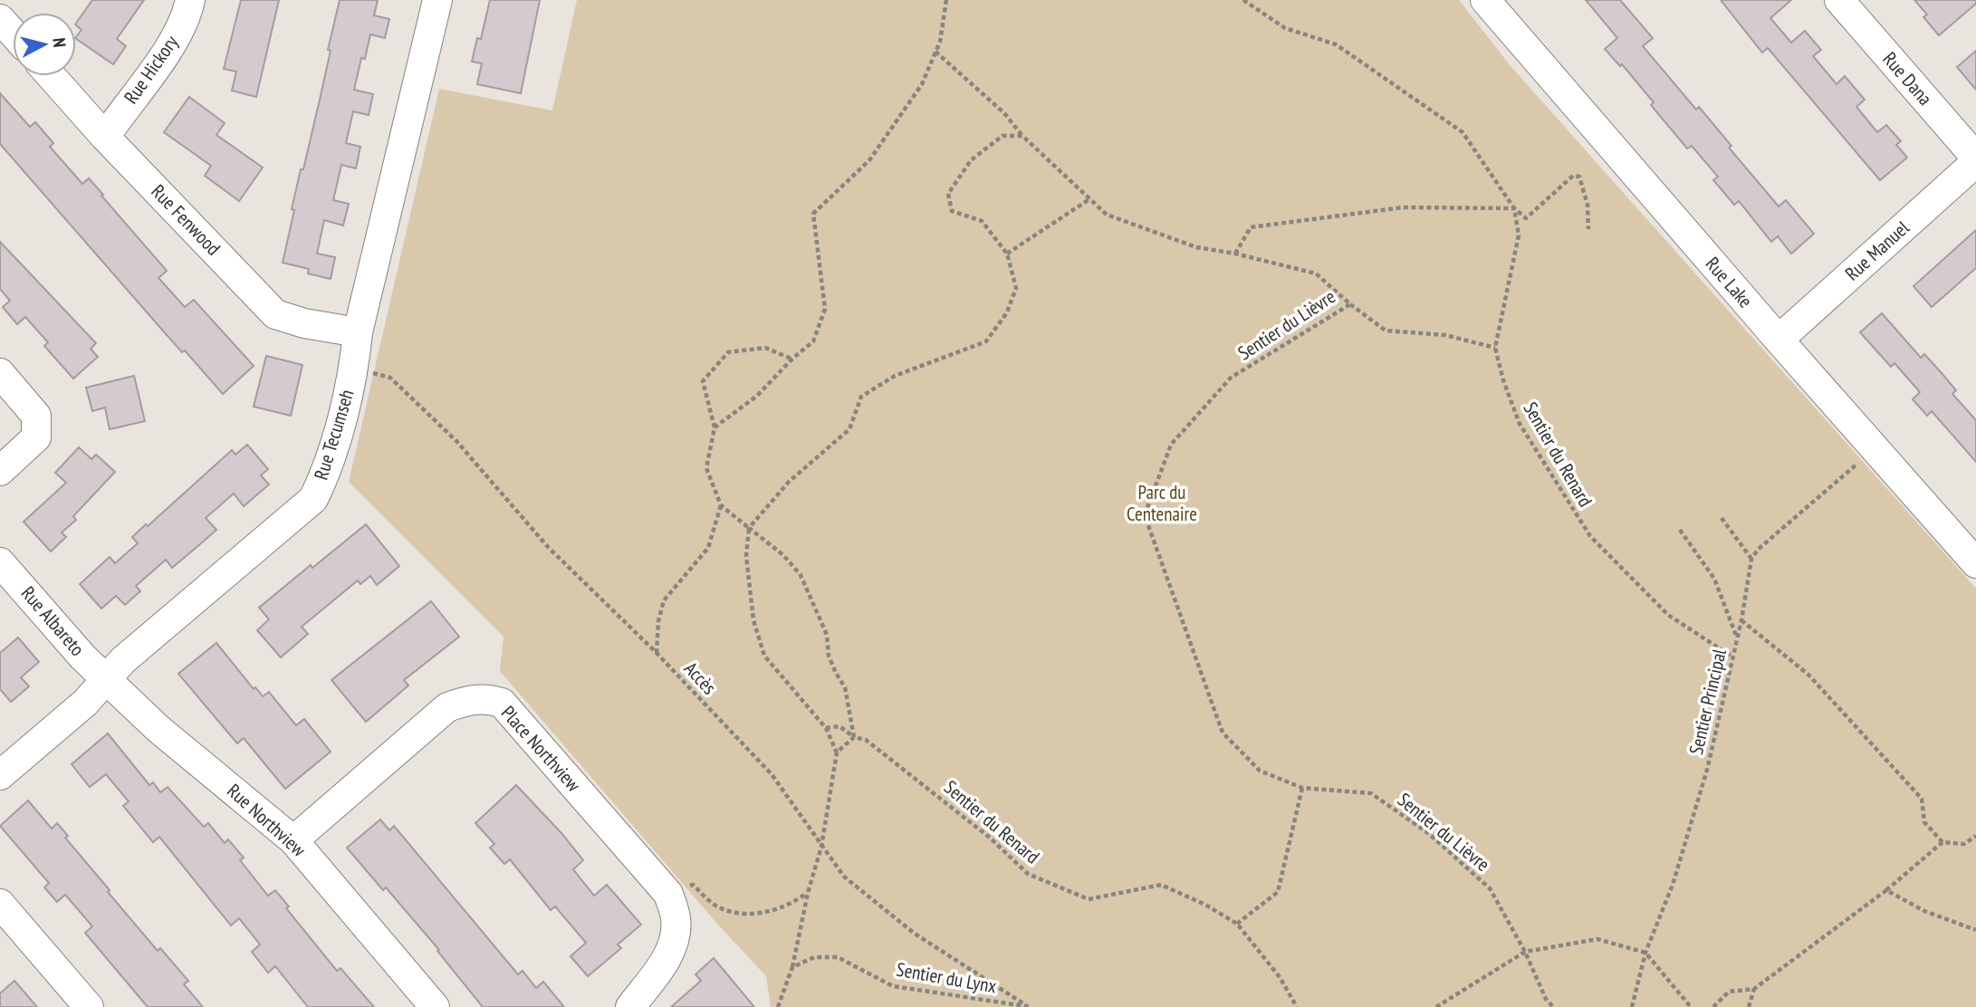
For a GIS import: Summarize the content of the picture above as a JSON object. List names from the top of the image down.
{
  "streets": {
    "street": [
      "Rue Hickory",
      "Rue Dana",
      "Rue Fenwood",
      "Rue Manuel",
      "Rue Lake",
      "Rue Tecumseh",
      "Rue Albareto",
      "Place Northview",
      "Rue Northview"
    ],
    "path": [
      "Sentier du Lièvre",
      "Sentier du Renard",
      "Accès",
      "Sentier Principal",
      "Sentier du Lynx"
    ]
  },
  "crossings": [
    ["Rue Hickory", "Rue Fenwood"],
    ["Rue Dana", "Rue Manuel"],
    ["Rue Fenwood", "Rue Tecumseh"],
    ["Rue Manuel", "Rue Lake"],
    ["Rue Tecumseh", "Rue Albareto"],
    ["Rue Tecumseh", "Accès"],
    ["Rue Tecumseh", "Rue Northview"],
    ["Sentier du Renard", "Sentier Principal"],
    ["Rue Albareto", "Rue Northview"],
    ["Accès", "Sentier du Lynx"],
    ["Place Northview", "Rue Northview"]
  ],
  "parks": ["Parc du Centenaire"],
  "north": "right"
}
